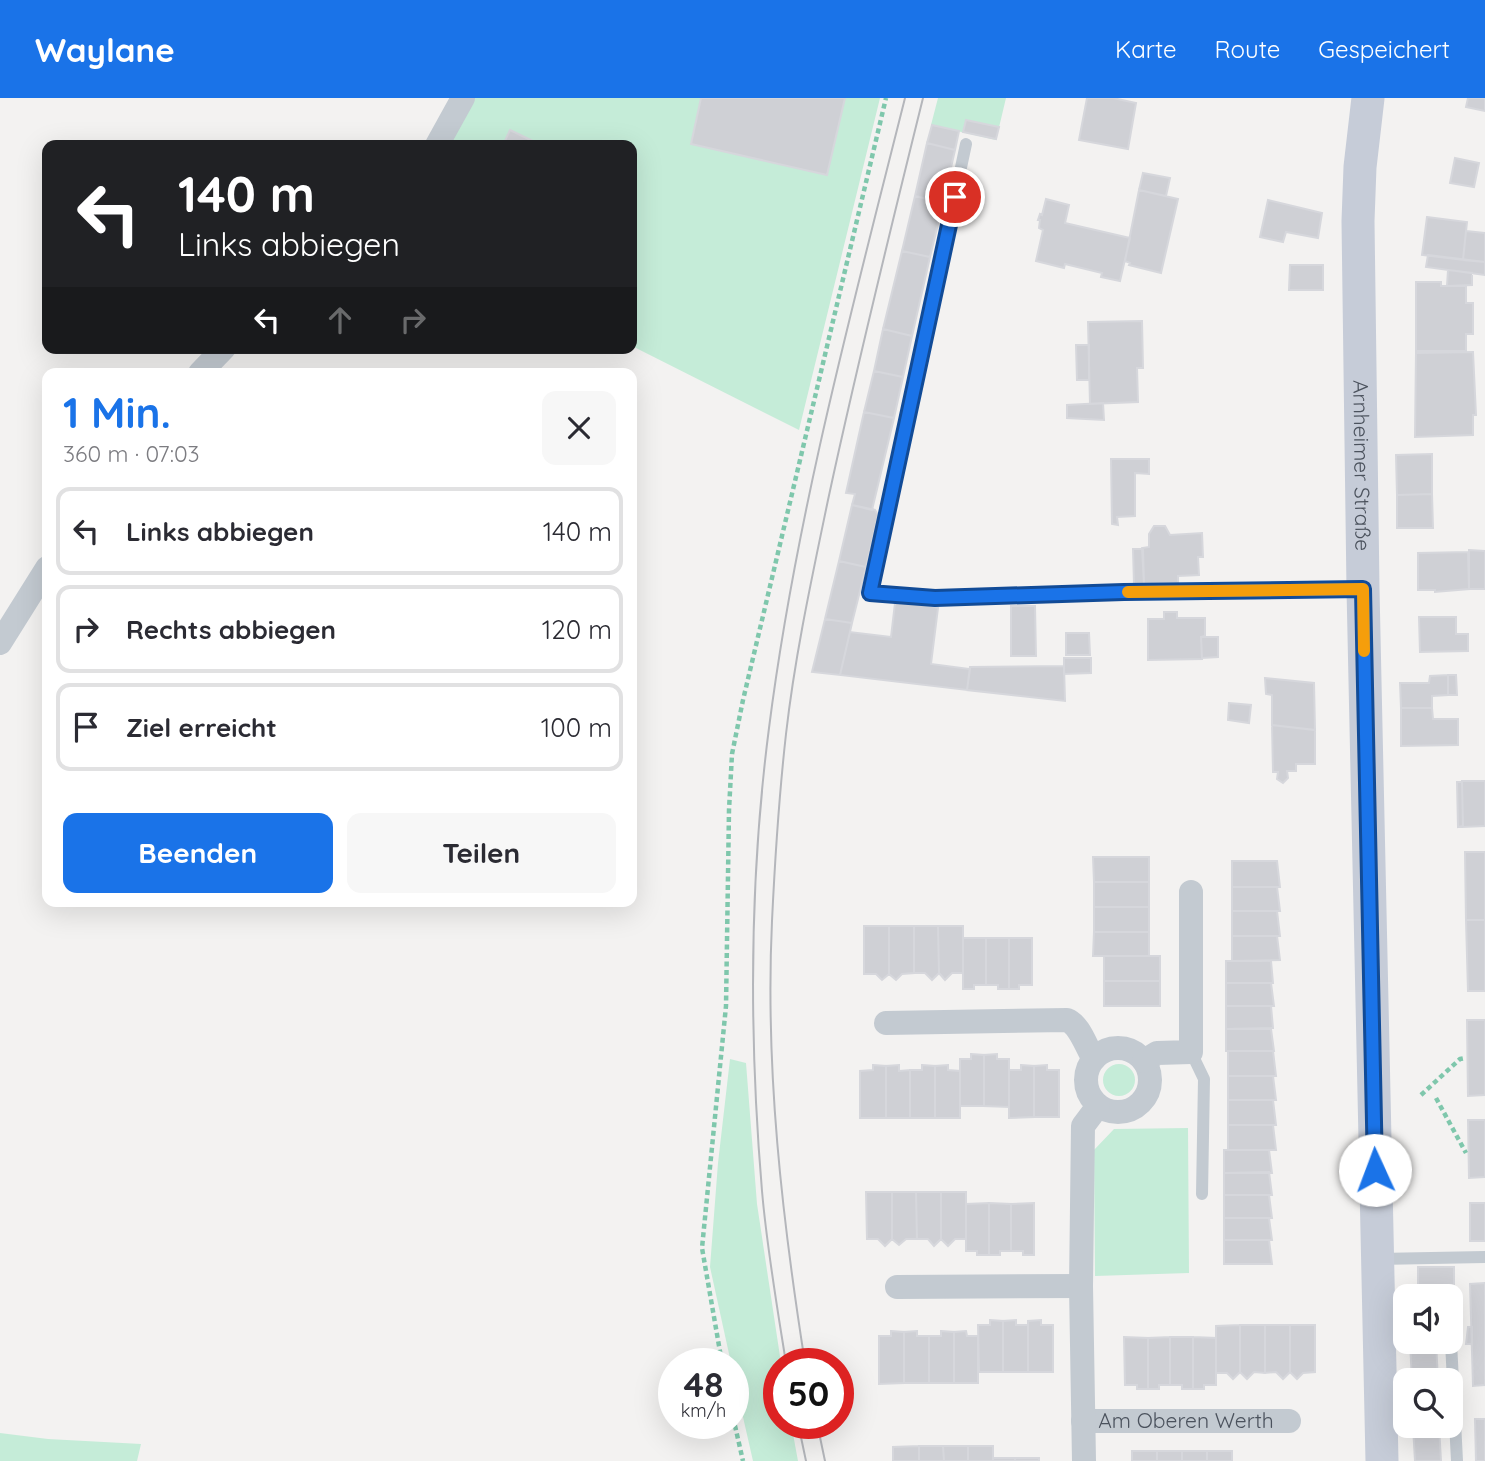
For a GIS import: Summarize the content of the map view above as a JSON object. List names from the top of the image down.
{
  "streets": {
    "main road": ["Arnheimer Straße"],
    "street": ["Am Oberen Werth"]
  },
  "page": {
    "header": "Waylane",
    "nav": ["Karte", "Route", "Gespeichert"],
    "turn": ["140 m", "Links abbiegen"],
    "heading": ["1 Min.", "360 m · 07:03"],
    "list": [
      {
        "name": "Links abbiegen",
        "value": "140 m"
      },
      {
        "name": "Rechts abbiegen",
        "value": "120 m"
      },
      {
        "name": "Ziel erreicht",
        "value": "100 m"
      }
    ],
    "buttons": ["Beenden", "Teilen"],
    "speed": "48 km/h",
    "limit": "50"
  }
}
